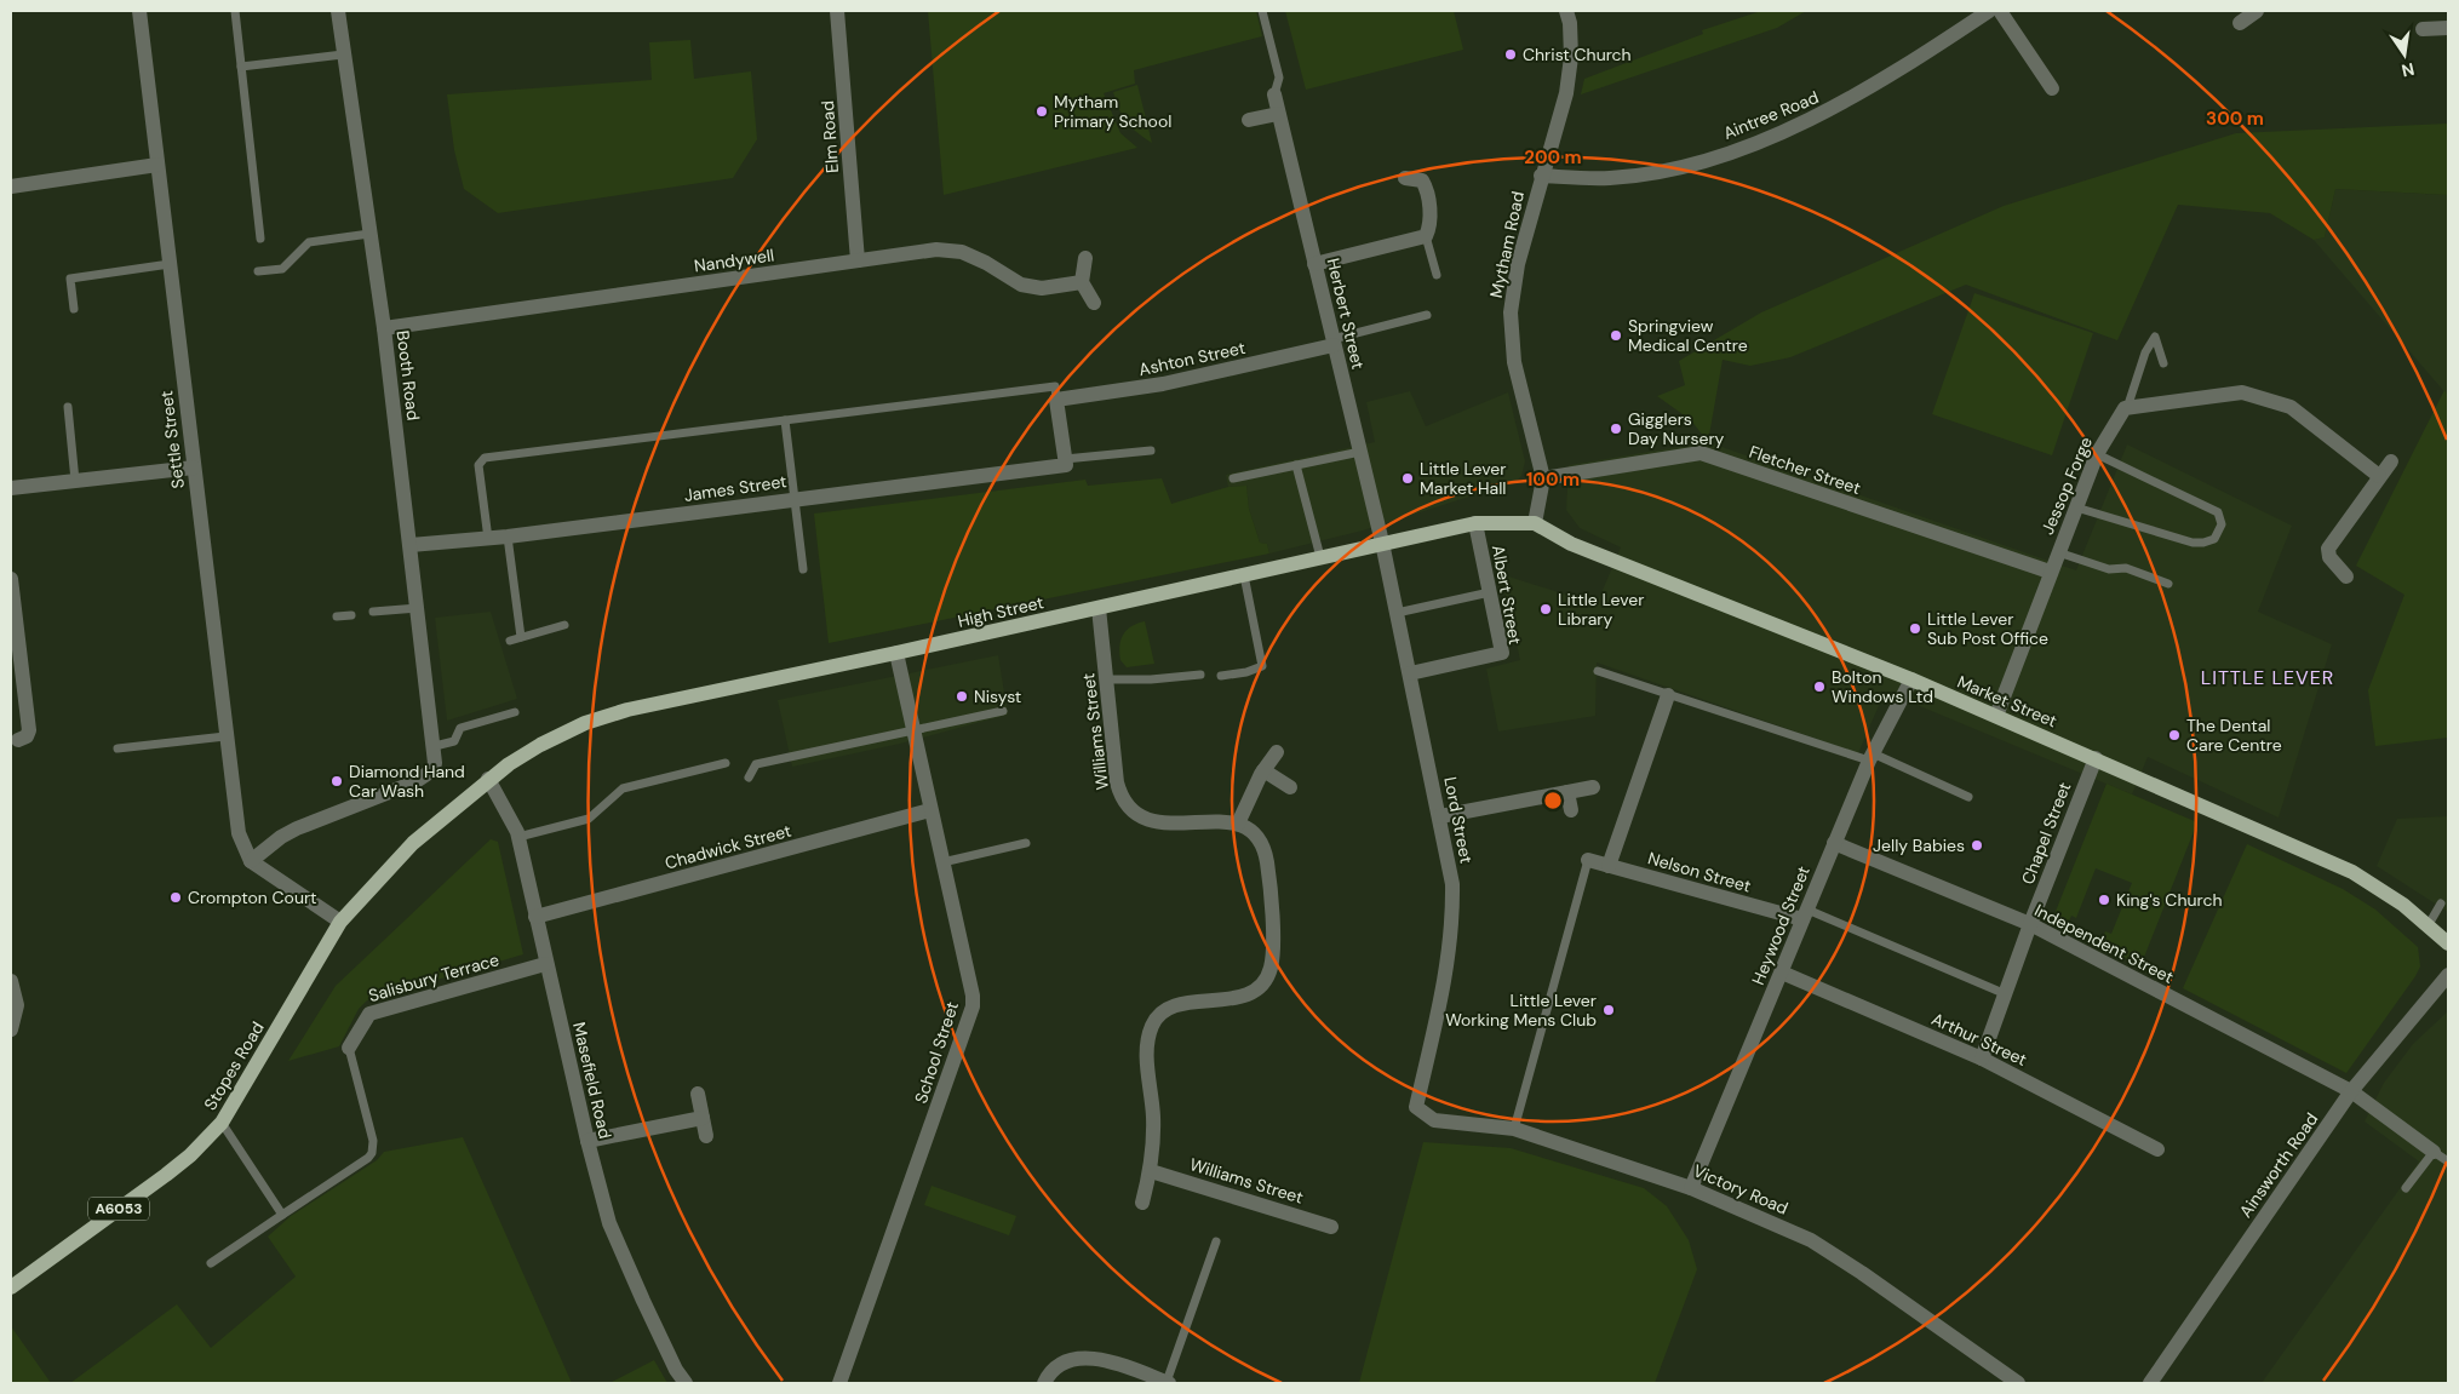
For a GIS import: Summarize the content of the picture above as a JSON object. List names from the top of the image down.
{
  "streets": {
    "main road": [
      "High Street",
      "Market Street",
      "Stopes Road",
      "A6053"
    ],
    "street": [
      "Aintree Road",
      "Elm Road",
      "Mytham Road",
      "Nandywell",
      "Herbert Street",
      "Ashton Street",
      "Booth Road",
      "Settle Street",
      "Fletcher Street",
      "Jessop Forge",
      "James Street",
      "Albert Street",
      "Williams Street",
      "Lord Street",
      "Chapel Street",
      "Chadwick Street",
      "Nelson Street",
      "Heywood Street",
      "Independent Street",
      "Salisbury Terrace",
      "Arthur Street",
      "School Street",
      "Masefield Road",
      "Ainsworth Road",
      "Victory Road"
    ]
  },
  "crossings": [
    ["Aintree Road", "Mytham Road"],
    ["Elm Road", "Nandywell"],
    ["Mytham Road", "Fletcher Street"],
    ["Mytham Road", "High Street"],
    ["Mytham Road", "Market Street"],
    ["Nandywell", "Booth Road"],
    ["Herbert Street", "Ashton Street"],
    ["Herbert Street", "High Street"],
    ["Herbert Street", "Lord Street"],
    ["Booth Road", "James Street"],
    ["Fletcher Street", "Jessop Forge"],
    ["Jessop Forge", "Market Street"],
    ["Albert Street", "High Street"],
    ["Albert Street", "Lord Street"],
    ["High Street", "Market Street"],
    ["High Street", "Williams Street"],
    ["High Street", "Lord Street"],
    ["High Street", "School Street"],
    ["High Street", "Stopes Road"],
    ["High Street", "Masefield Road"],
    ["Market Street", "Chapel Street"],
    ["Market Street", "Heywood Street"],
    ["Lord Street", "Victory Road"],
    ["Chapel Street", "Independent Street"],
    ["Chapel Street", "Arthur Street"],
    ["Chadwick Street", "School Street"],
    ["Chadwick Street", "Masefield Road"],
    ["Nelson Street", "Heywood Street"],
    ["Heywood Street", "Independent Street"],
    ["Heywood Street", "Arthur Street"],
    ["Heywood Street", "Victory Road"],
    ["Independent Street", "Ainsworth Road"],
    ["Salisbury Terrace", "Masefield Road"],
    ["Stopes Road", "Masefield Road"]
  ],
  "districts": ["LITTLE LEVER"],
  "places": [
    "Christ Church",
    "Mytham Primary School",
    "Springview Medical Centre",
    "Gigglers Day Nursery",
    "Little Lever Market Hall",
    "Little Lever Library",
    "Little Lever Sub Post Office",
    "Bolton Windows Ltd",
    "Nisyst",
    "The Dental Care Centre",
    "Diamond Hand Car Wash",
    "Jelly Babies",
    "Crompton Court",
    "King's Church",
    "Little Lever Working Mens Club"
  ],
  "north": "bottom",
  "rings": ["300 m", "200 m", "100 m"]
}
